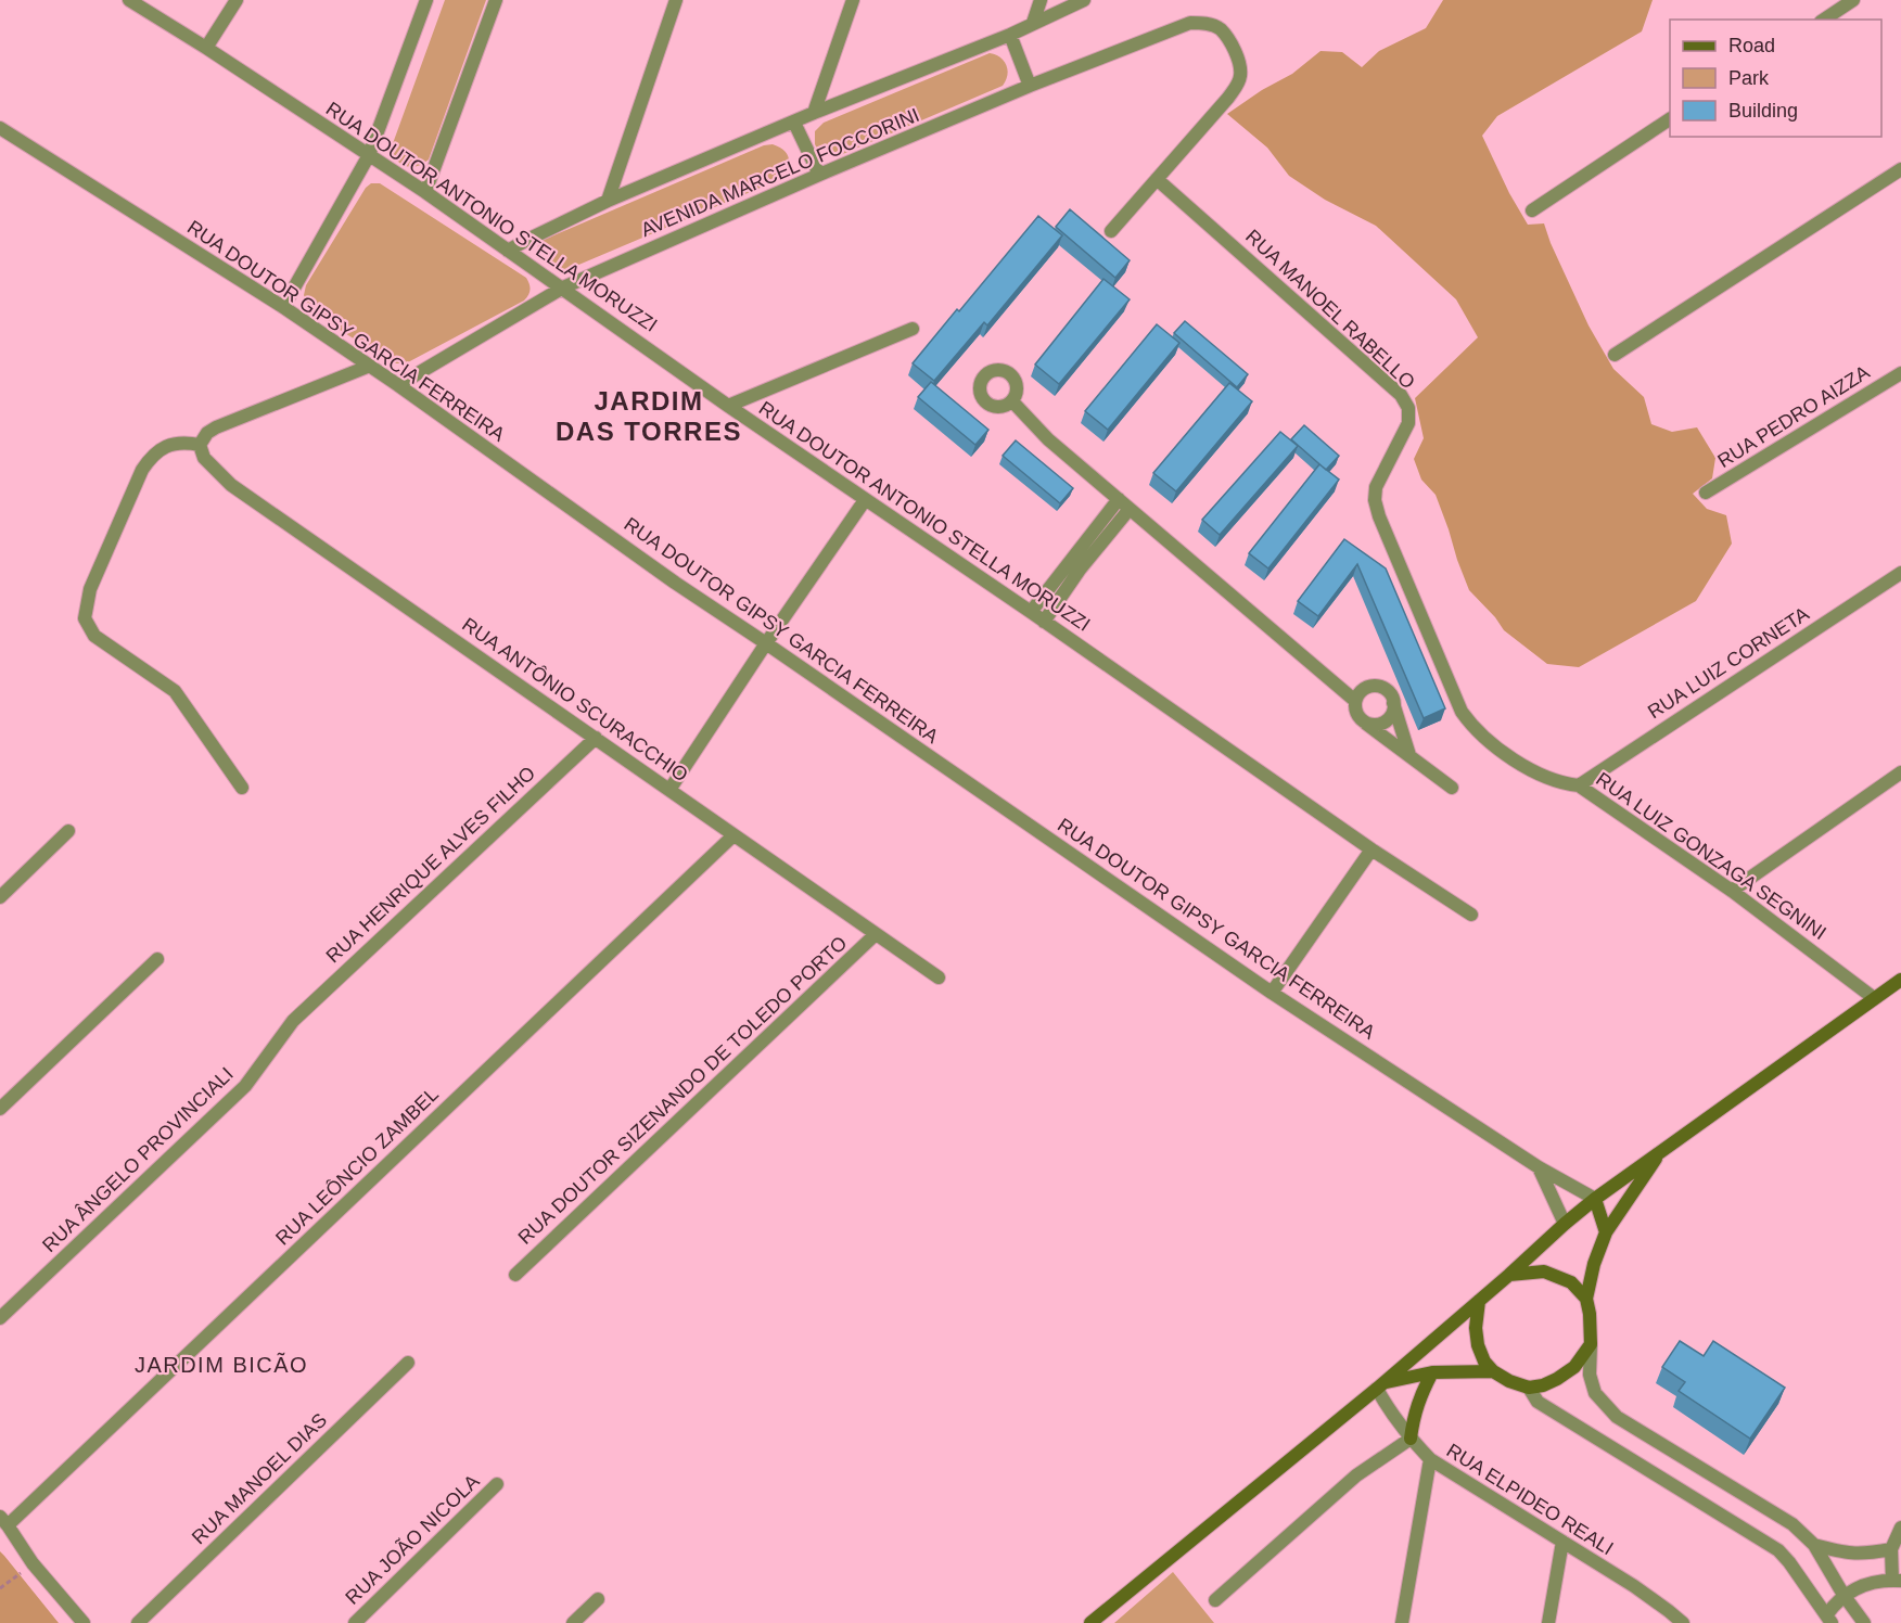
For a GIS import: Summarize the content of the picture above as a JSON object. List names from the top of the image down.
{
  "streets": {
    "street": [
      "AVENIDA MARCELO FOCCORINI",
      "RUA DOUTOR ANTONIO STELLA MORUZZI",
      "RUA MANOEL RABELLO",
      "RUA DOUTOR GIPSY GARCIA FERREIRA",
      "RUA PEDRO AIZZA",
      "RUA LUIZ CORNETA",
      "RUA ANTÔNIO SCURACCHIO",
      "RUA LUIZ GONZAGA SEGNINI",
      "RUA HENRIQUE ALVES FILHO",
      "RUA DOUTOR SIZENANDO DE TOLEDO PORTO",
      "RUA ÂNGELO PROVINCIALI",
      "RUA LEÔNCIO ZAMBEL",
      "RUA MANOEL DIAS",
      "RUA ELPIDEO REALI",
      "RUA JOÃO NICOLA"
    ]
  },
  "crossings": [
    ["AVENIDA MARCELO FOCCORINI", "RUA DOUTOR ANTONIO STELLA MORUZZI"],
    ["AVENIDA MARCELO FOCCORINI", "RUA MANOEL RABELLO"],
    ["AVENIDA MARCELO FOCCORINI", "RUA DOUTOR GIPSY GARCIA FERREIRA"],
    ["RUA MANOEL RABELLO", "RUA LUIZ GONZAGA SEGNINI"],
    ["RUA LUIZ CORNETA", "RUA LUIZ GONZAGA SEGNINI"],
    ["RUA ANTÔNIO SCURACCHIO", "RUA HENRIQUE ALVES FILHO"],
    ["RUA ANTÔNIO SCURACCHIO", "RUA DOUTOR SIZENANDO DE TOLEDO PORTO"],
    ["RUA ANTÔNIO SCURACCHIO", "RUA LEÔNCIO ZAMBEL"],
    ["RUA HENRIQUE ALVES FILHO", "RUA ÂNGELO PROVINCIALI"]
  ],
  "districts": ["JARDIM DAS TORRES", "JARDIM BICÃO"],
  "legend": ["Road", "Park", "Building"]
}
